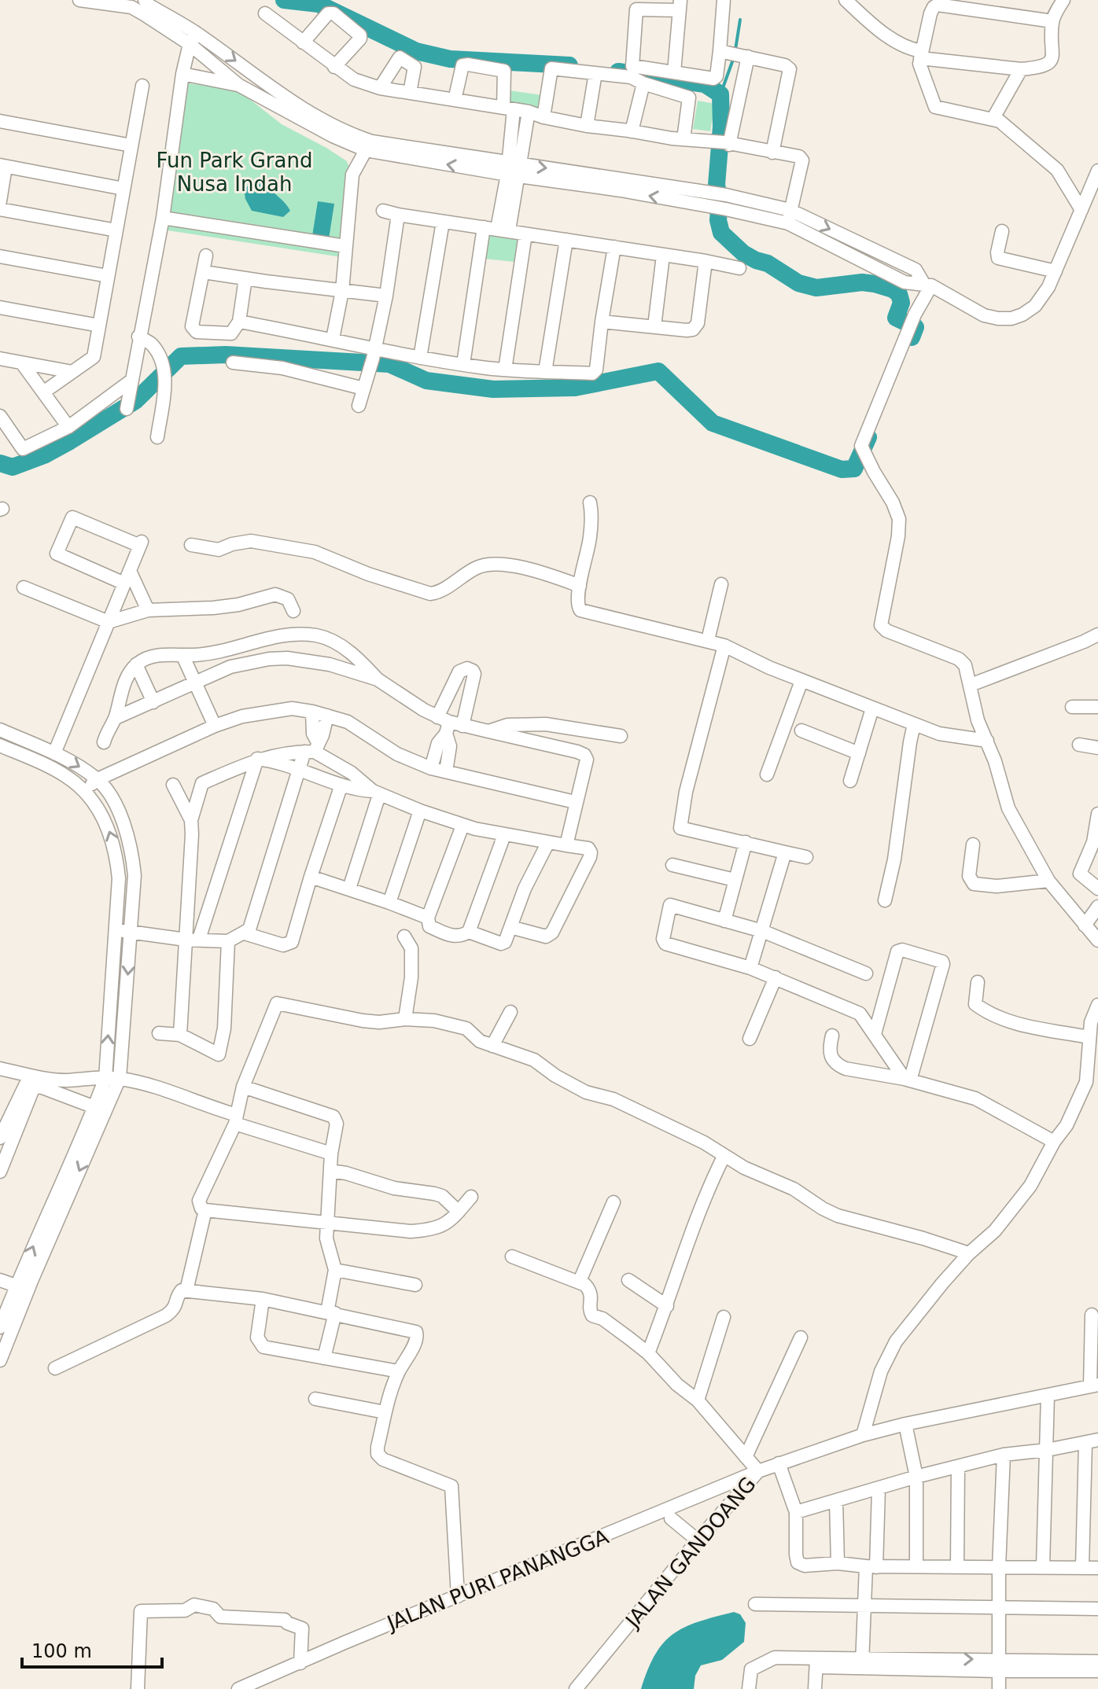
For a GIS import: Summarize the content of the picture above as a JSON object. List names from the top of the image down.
{
  "streets": {
    "street": ["JALAN GANDOANG", "JALAN PURI PANANGGA"]
  },
  "crossings": [
    ["JALAN GANDOANG", "JALAN PURI PANANGGA"]
  ],
  "parks": ["Fun Park Grand Nusa Indah"],
  "scale_bar": "100 m"
}
